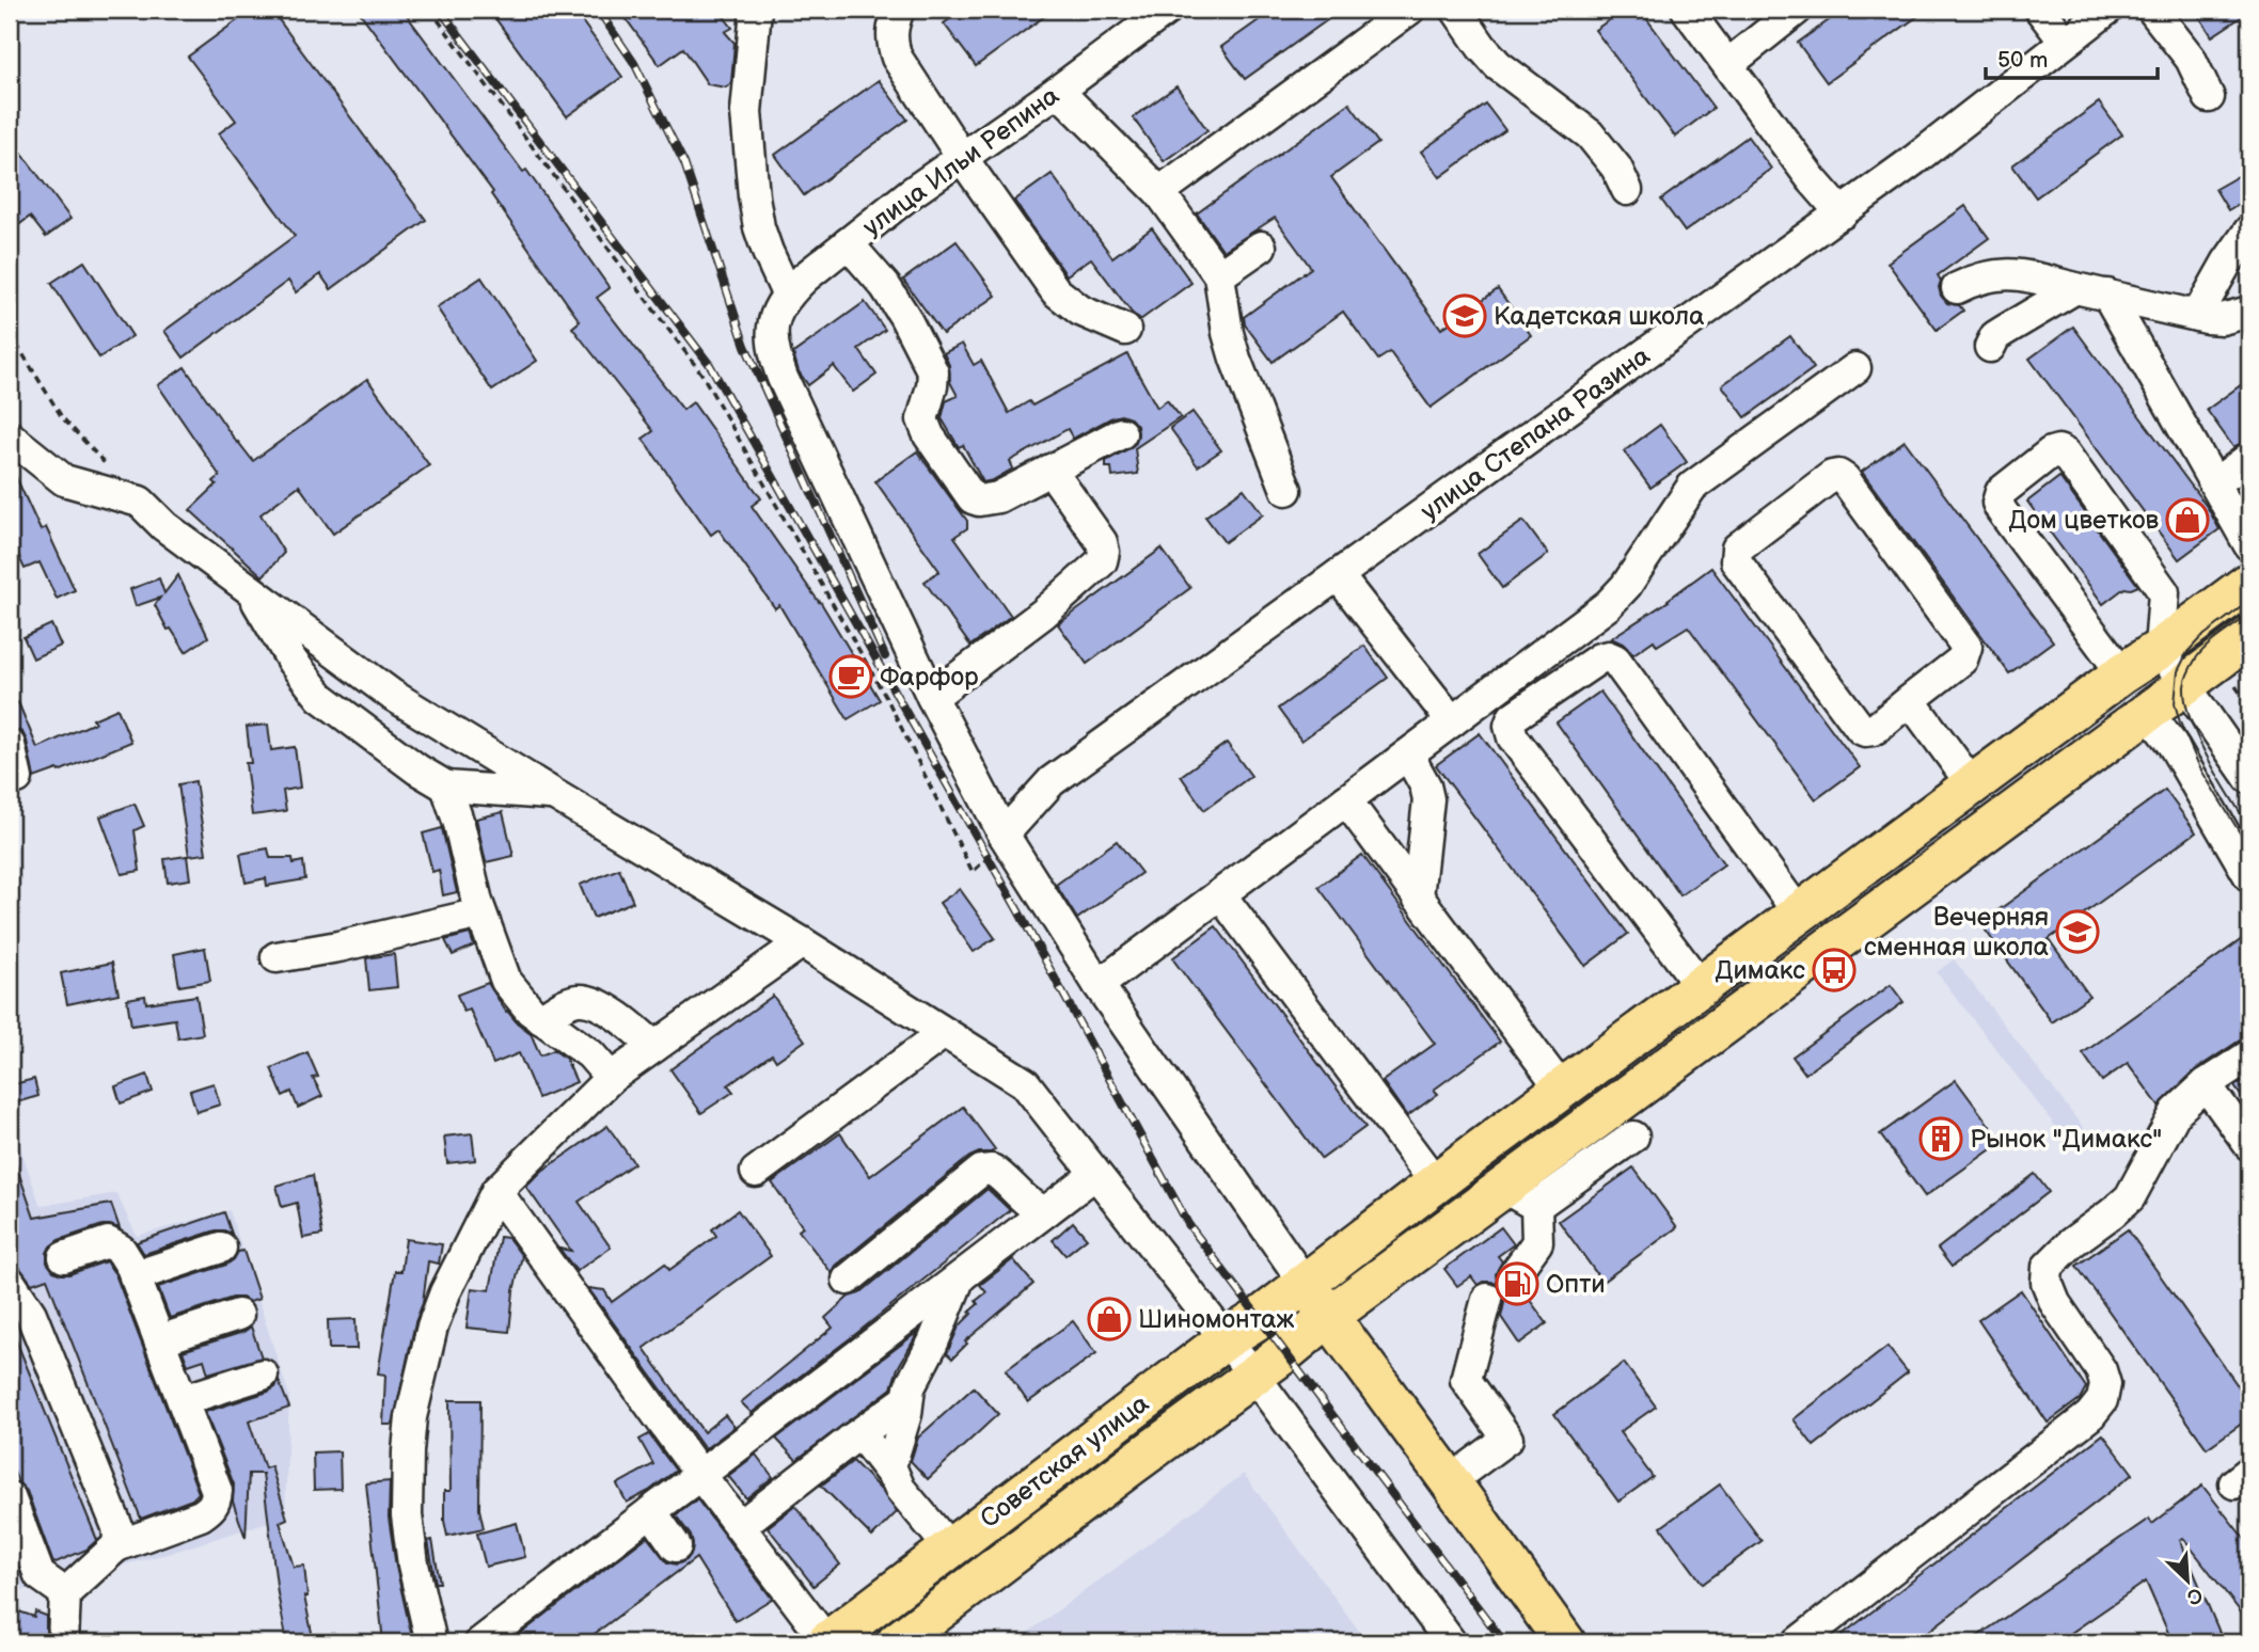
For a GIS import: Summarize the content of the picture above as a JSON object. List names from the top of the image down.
{
  "streets": {
    "main road": ["Советская улица"],
    "street": ["улица Ильи Репина", "улица Степана Разина"]
  },
  "places": {
    "school or university": ["Кадетская школа", "Вечерняя сменная школа"],
    "shop": ["Дом цветков", "Шиномонтаж"],
    "cafe": ["Фарфор"],
    "bus stop": ["Димакс"],
    "building": ["Рынок \"Димакс\""],
    "fuel station": ["Опти"]
  },
  "scale_bar": "50 m",
  "north": "bottom right"
}
